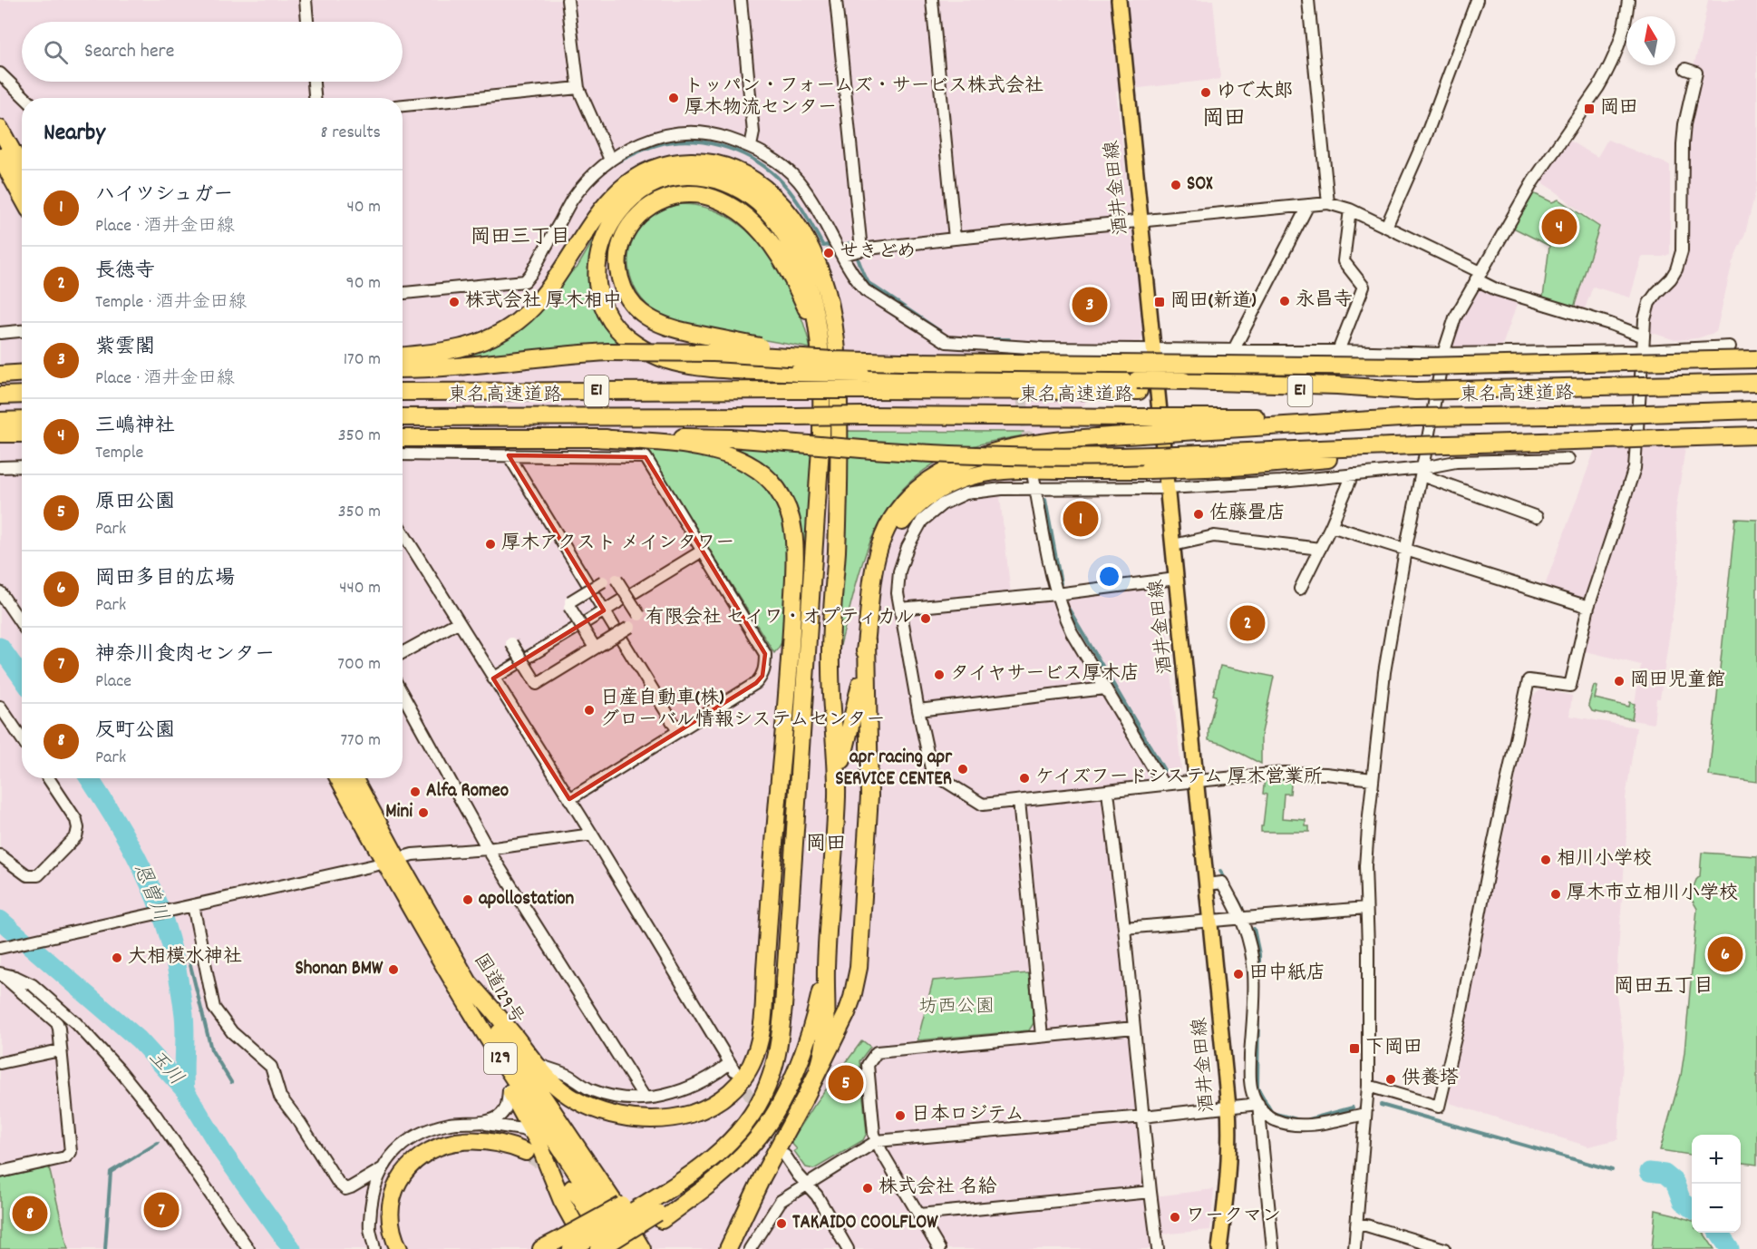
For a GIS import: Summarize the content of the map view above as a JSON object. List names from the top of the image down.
{
  "streets": {
    "highway": [
      "E1",
      "東名高速道路",
      "国道129号",
      "129"
    ],
    "main road": ["酒井金田線"]
  },
  "districts": [
    "岡田",
    "岡田三丁目",
    "岡田",
    "岡田五丁目"
  ],
  "water": ["恩曽川", "玉川"],
  "parks": ["坊西公園"],
  "places": {
    "other": [
      "ゆで太郎",
      "トッパン・フォームズ・サービス株式会社 厚木物流センター",
      "SOX",
      "せきどめ",
      "永昌寺",
      "株式会社 厚木相中",
      "佐藤畳店",
      "厚木アクスト メインタワー",
      "有限会社 セイワ・オプティカル",
      "タイヤサービス厚木店",
      "岡田児童館",
      "日産自動車(株) グローバル情報システムセンター",
      "apr racing apr SERVICE CENTER",
      "ケイズフードシステム 厚木営業所",
      "Alfa Romeo",
      "Mini",
      "相川小学校",
      "厚木市立相川小学校",
      "apollostation",
      "大相模水神社",
      "Shonan BMW",
      "田中紙店",
      "供養塔",
      "日本ロジテム",
      "株式会社 名給",
      "ワークマン",
      "TAKAIDO COOLFLOW"
    ],
    "transit": ["岡田", "岡田(新道)", "下岡田"]
  },
  "north": "top",
  "page": {
    "search": "Search here",
    "heading": ["Nearby", "8 results"],
    "list": [
      {
        "mark": "1",
        "name": "ハイツシュガー",
        "note": "Place · 酒井金田線",
        "value": "40 m"
      },
      {
        "mark": "2",
        "name": "長徳寺",
        "note": "Temple · 酒井金田線",
        "value": "90 m"
      },
      {
        "mark": "3",
        "name": "紫雲閣",
        "note": "Place · 酒井金田線",
        "value": "170 m"
      },
      {
        "mark": "4",
        "name": "三嶋神社",
        "note": "Temple",
        "value": "350 m"
      },
      {
        "mark": "5",
        "name": "原田公園",
        "note": "Park",
        "value": "350 m"
      },
      {
        "mark": "6",
        "name": "岡田多目的広場",
        "note": "Park",
        "value": "440 m"
      },
      {
        "mark": "7",
        "name": "神奈川食肉センター",
        "note": "Place",
        "value": "700 m"
      },
      {
        "mark": "8",
        "name": "反町公園",
        "note": "Park",
        "value": "770 m"
      }
    ],
    "pins": [
      "4",
      "3",
      "1",
      "2",
      "6",
      "5",
      "7",
      "8"
    ],
    "map_buttons": ["+", "−"]
  }
}
